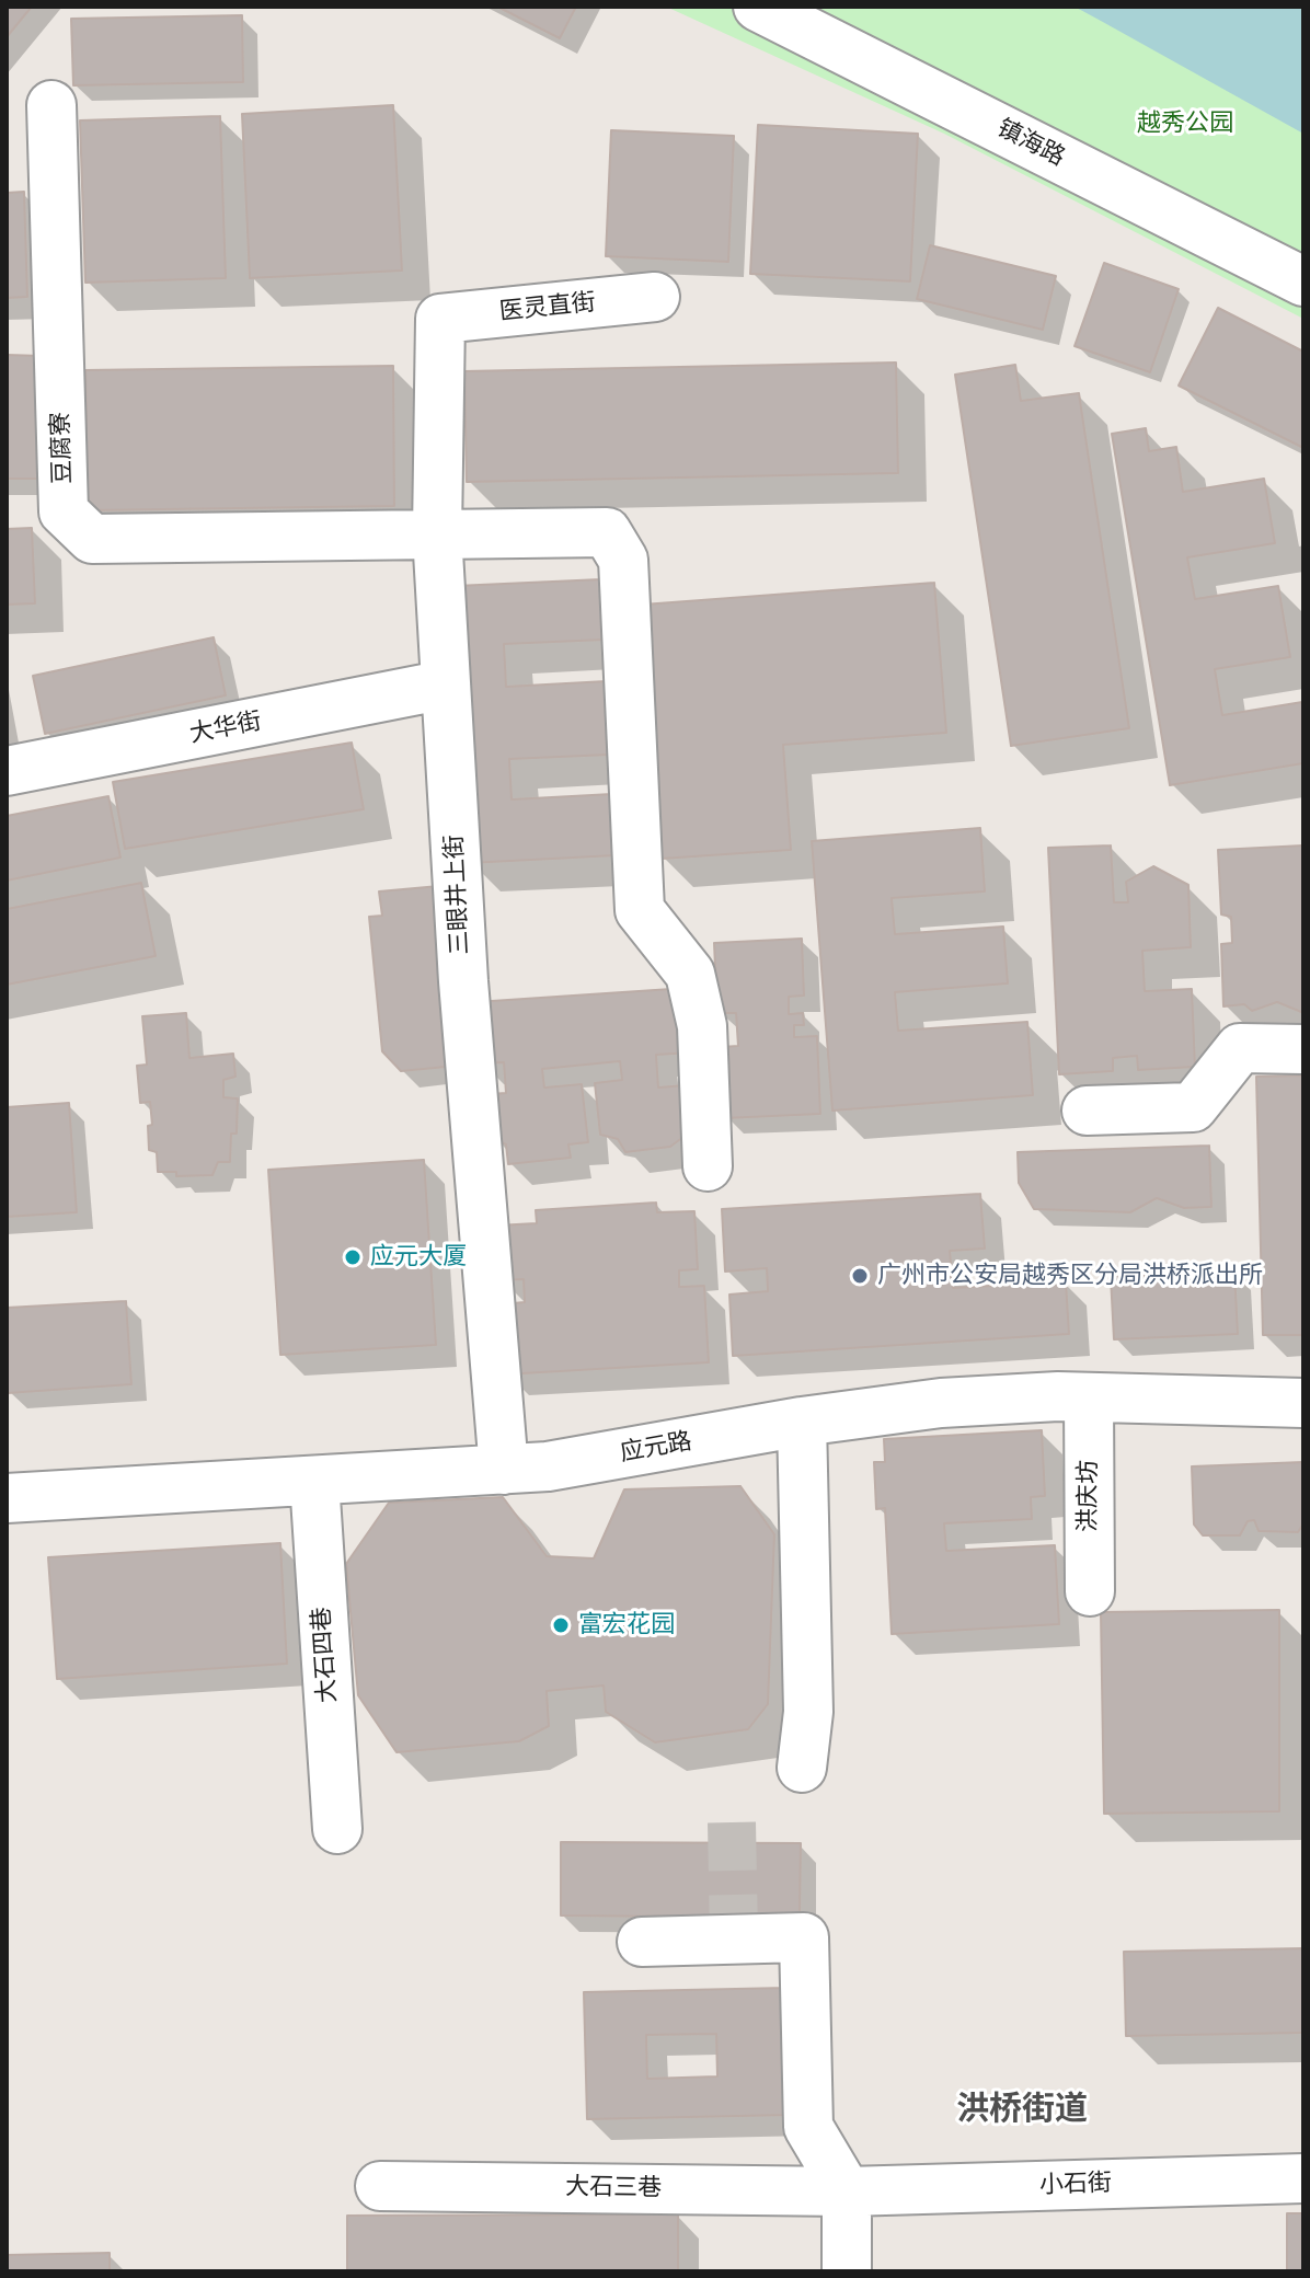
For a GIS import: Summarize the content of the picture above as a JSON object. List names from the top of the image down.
{
  "streets": {
    "street": [
      "镇海路",
      "医灵直街",
      "豆腐寮",
      "大华街",
      "三眼井上街",
      "应元路",
      "洪庆坊",
      "大石四巷",
      "小石街",
      "大石三巷"
    ]
  },
  "crossings": [
    ["医灵直街", "三眼井上街"],
    ["豆腐寮", "三眼井上街"],
    ["大华街", "三眼井上街"],
    ["三眼井上街", "应元路"],
    ["应元路", "洪庆坊"],
    ["应元路", "大石四巷"],
    ["小石街", "大石三巷"]
  ],
  "districts": ["洪桥街道"],
  "parks": ["越秀公园"],
  "places": ["应元大厦", "广州市公安局越秀区分局洪桥派出所", "富宏花园"]
}
